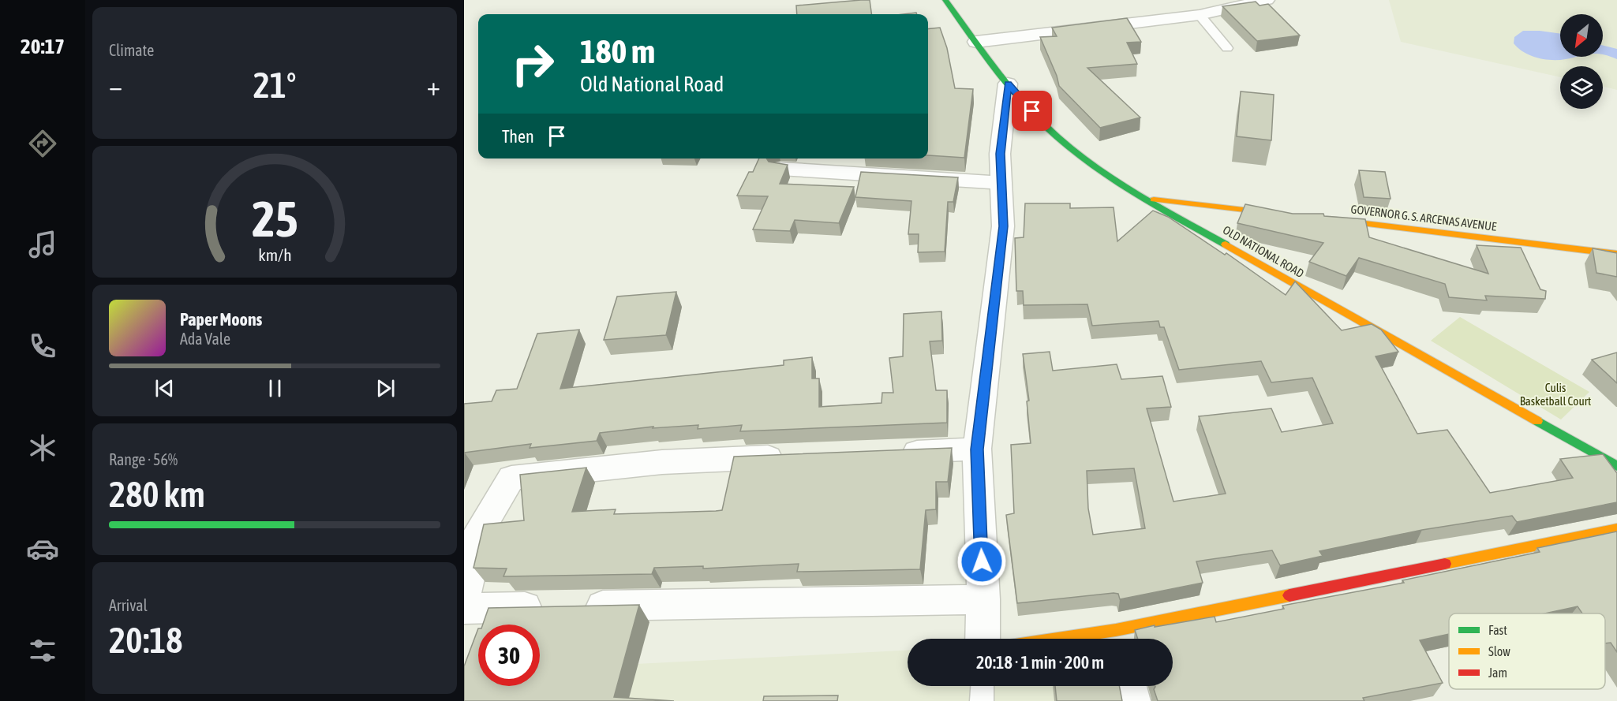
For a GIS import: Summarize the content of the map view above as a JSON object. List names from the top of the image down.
{
  "streets": {
    "main road": ["GOVERNOR G. S. ARCENAS AVENUE", "OLD NATIONAL ROAD"]
  },
  "parks": ["Culis Basketball Court"],
  "legend": ["Fast", "Slow", "Jam"],
  "north": "bottom left",
  "page": {
    "tabs": "20:17",
    "tile": [
      "Climate",
      ["Range · 56%", "280 km"],
      ["Arrival", "20:18"]
    ],
    "turn": ["180 m", "Old National Road"],
    "heat": ["−", "21°", "+"],
    "then": "Then",
    "song": ["Paper Moons", "Ada Vale"],
    "limit": "30",
    "trip": "20:18 · 1 min · 200 m",
    "gauge": ["25", "km/h"]
  }
}
